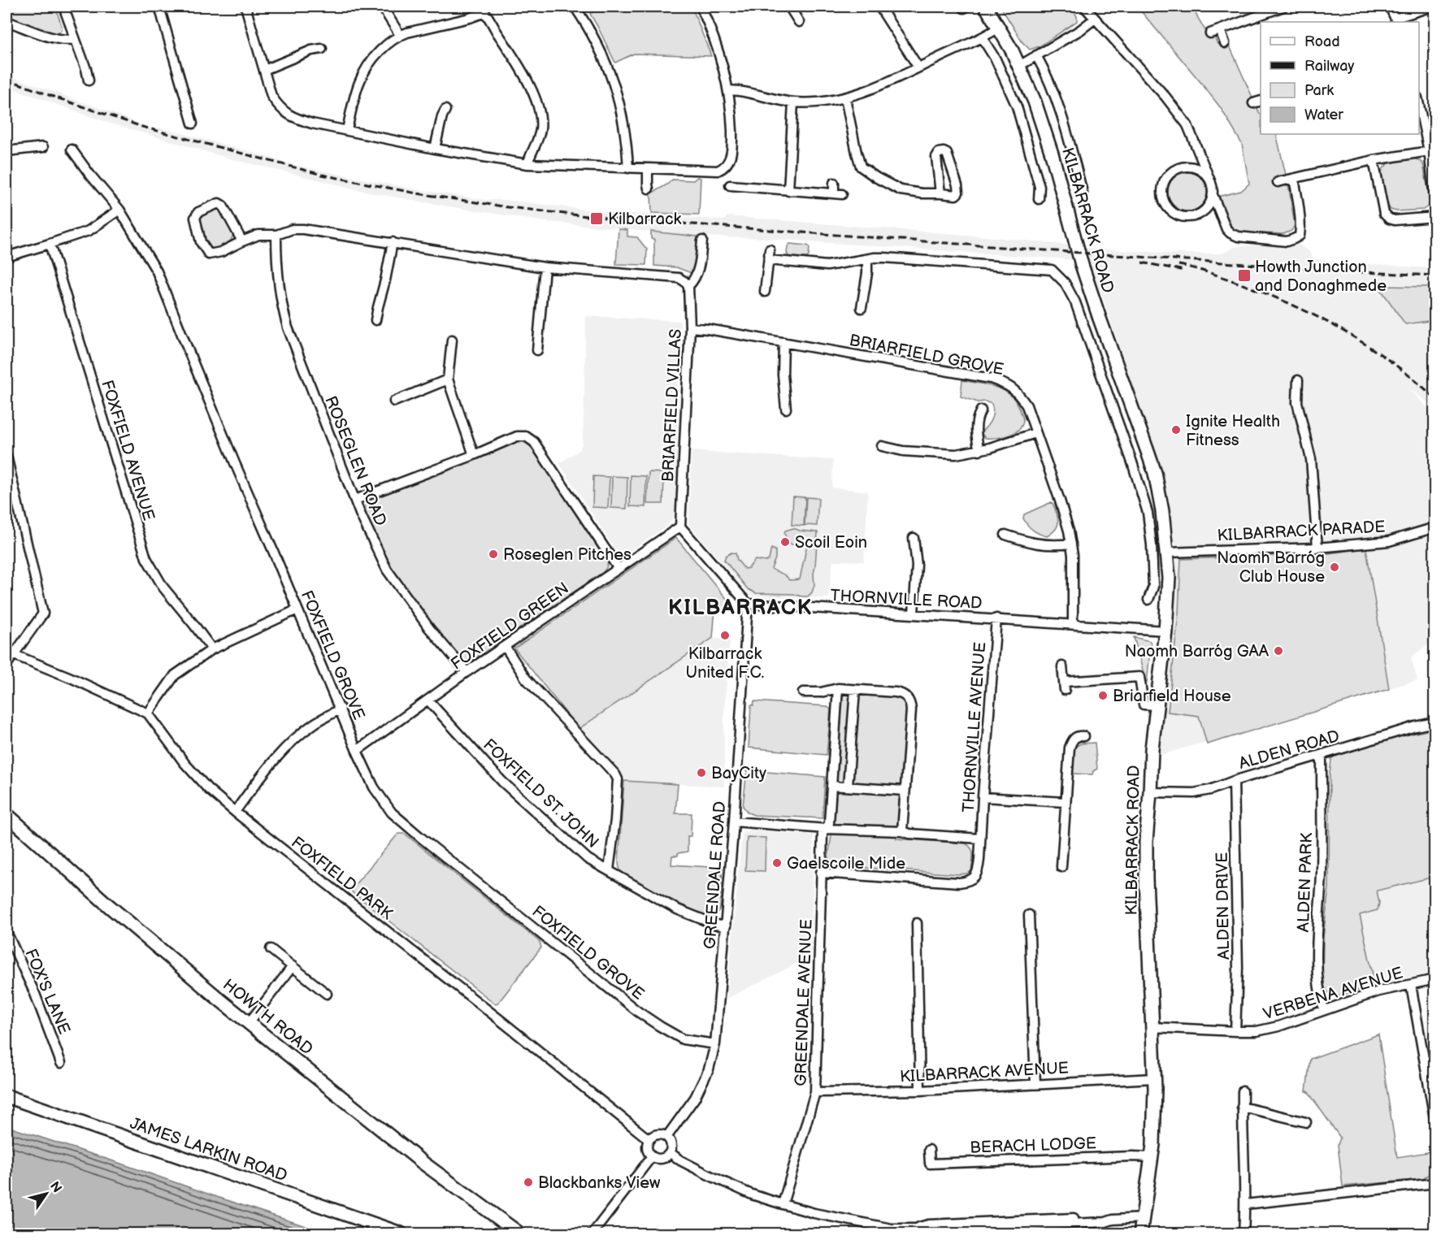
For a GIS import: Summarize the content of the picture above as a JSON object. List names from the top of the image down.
{
  "streets": {
    "main road": ["KILBARRACK ROAD", "HOWTH ROAD", "JAMES LARKIN ROAD"],
    "street": [
      "BRIARFIELD GROVE",
      "BRIARFIELD VILLAS",
      "FOXFIELD AVENUE",
      "ROSEGLEN ROAD",
      "KILBARRACK PARADE",
      "THORNVILLE ROAD",
      "FOXFIELD GREEN",
      "FOXFIELD GROVE",
      "THORNVILLE AVENUE",
      "ALDEN ROAD",
      "FOXFIELD ST. JOHN",
      "GREENDALE ROAD",
      "FOXFIELD PARK",
      "ALDEN PARK",
      "ALDEN DRIVE",
      "FOX'S LANE",
      "VERBENA AVENUE",
      "GREENDALE AVENUE",
      "KILBARRACK AVENUE",
      "BERACH LODGE"
    ]
  },
  "crossings": [
    ["KILBARRACK ROAD", "KILBARRACK PARADE"],
    ["KILBARRACK ROAD", "THORNVILLE ROAD"],
    ["KILBARRACK ROAD", "ALDEN ROAD"],
    ["KILBARRACK ROAD", "VERBENA AVENUE"],
    ["KILBARRACK ROAD", "KILBARRACK AVENUE"],
    ["KILBARRACK ROAD", "BERACH LODGE"],
    ["BRIARFIELD GROVE", "BRIARFIELD VILLAS"],
    ["BRIARFIELD GROVE", "THORNVILLE ROAD"],
    ["BRIARFIELD VILLAS", "FOXFIELD GREEN"],
    ["ROSEGLEN ROAD", "FOXFIELD GREEN"],
    ["THORNVILLE ROAD", "THORNVILLE AVENUE"],
    ["THORNVILLE ROAD", "GREENDALE ROAD"],
    ["FOXFIELD GREEN", "FOXFIELD GROVE"],
    ["FOXFIELD GREEN", "FOXFIELD ST. JOHN"],
    ["FOXFIELD GROVE", "GREENDALE ROAD"],
    ["THORNVILLE AVENUE", "GREENDALE AVENUE"],
    ["ALDEN ROAD", "ALDEN PARK"],
    ["ALDEN ROAD", "ALDEN DRIVE"],
    ["FOXFIELD ST. JOHN", "GREENDALE ROAD"],
    ["GREENDALE ROAD", "FOXFIELD PARK"],
    ["ALDEN PARK", "VERBENA AVENUE"],
    ["ALDEN DRIVE", "VERBENA AVENUE"],
    ["GREENDALE AVENUE", "KILBARRACK AVENUE"]
  ],
  "districts": ["KILBARRACK"],
  "places": {
    "transit": ["Kilbarrack", "Howth Junction and Donaghmede"],
    "other": [
      "Ignite Health Fitness",
      "Scoil Eoin",
      "Roseglen Pitches",
      "Naomh Barróg Club House",
      "Kilbarrack United F.C.",
      "Naomh Barróg GAA",
      "Briarfield House",
      "BayCity",
      "Gaelscoile Mide",
      "Blackbanks View"
    ]
  },
  "legend": [
    "Road",
    "Railway",
    "Park",
    "Water"
  ],
  "north": "top right"
}
